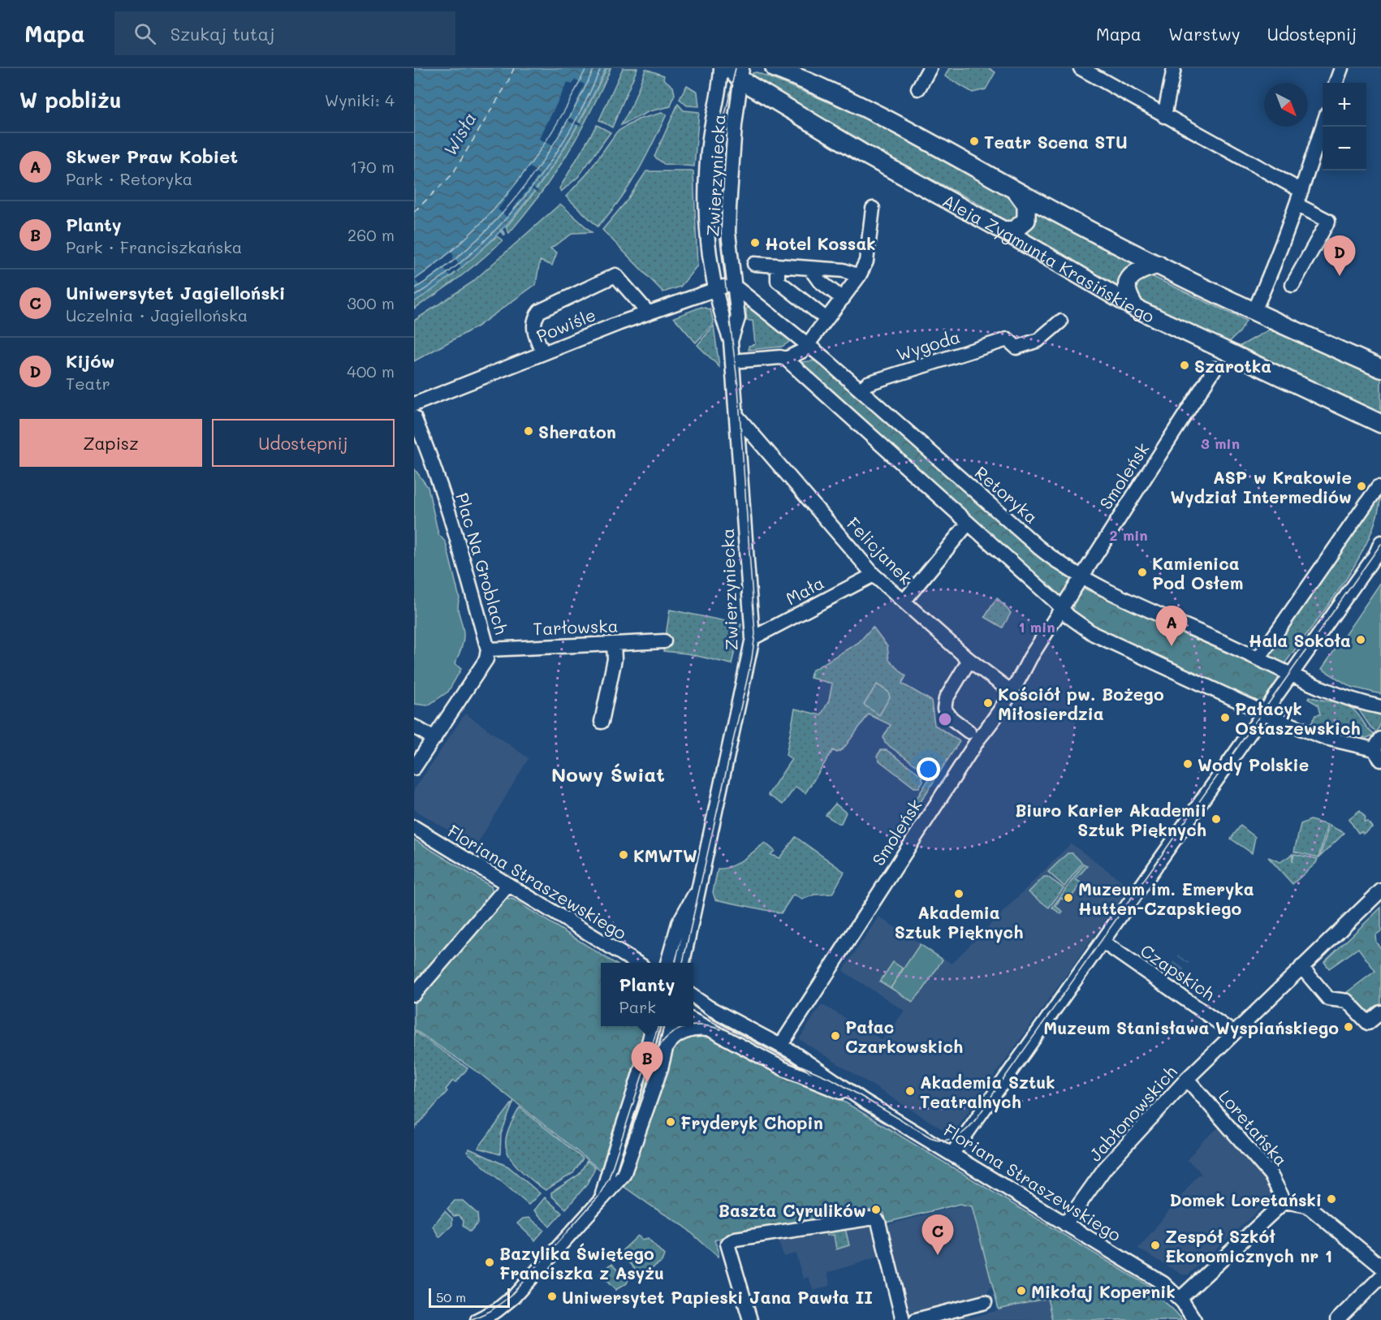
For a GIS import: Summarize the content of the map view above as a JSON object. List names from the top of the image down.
{
  "streets": {
    "main road": ["Aleja Zygmunta Krasińskiego"],
    "street": [
      "Zwierzyniecka",
      "Powiśle",
      "Wygoda",
      "Smoleńsk",
      "Retoryka",
      "Felicjanek",
      "Plac Na Groblach",
      "Mała",
      "Tarłowska",
      "Floriana Straszewskiego",
      "Czapskich",
      "Jabłonowskich",
      "Loretańska"
    ]
  },
  "crossings": [
    ["Zwierzyniecka", "Aleja Zygmunta Krasińskiego"],
    ["Zwierzyniecka", "Powiśle"],
    ["Zwierzyniecka", "Retoryka"],
    ["Zwierzyniecka", "Felicjanek"],
    ["Zwierzyniecka", "Mała"],
    ["Powiśle", "Retoryka"],
    ["Wygoda", "Retoryka"],
    ["Smoleńsk", "Retoryka"],
    ["Smoleńsk", "Felicjanek"],
    ["Smoleńsk", "Floriana Straszewskiego"],
    ["Felicjanek", "Mała"],
    ["Plac Na Groblach", "Tarłowska"],
    ["Floriana Straszewskiego", "Jabłonowskich"],
    ["Czapskich", "Jabłonowskich"],
    ["Jabłonowskich", "Loretańska"]
  ],
  "districts": ["Nowy Świat"],
  "water": ["Wisła"],
  "places": [
    "Teatr Scena STU",
    "Hotel Kossak",
    "Szarotka",
    "Sheraton",
    "ASP w Krakowie Wydział Intermediów",
    "Kamienica Pod Osłem",
    "Hala Sokoła",
    "Kościół pw. Bożego Miłosierdzia",
    "Pałacyk Ostaszewskich",
    "Wody Polskie",
    "Biuro Karier Akademii Sztuk Pięknych",
    "KMWTW",
    "Akademia Sztuk Pięknych",
    "Muzeum im. Emeryka Hutten-Czapskiego",
    "Muzeum Stanisława Wyspiańskiego",
    "Pałac Czarkowskich",
    "Akademia Sztuk Teatralnych",
    "Fryderyk Chopin",
    "Domek Loretański",
    "Baszta Cyrulików",
    "Zespół Szkół Ekonomicznych nr 1",
    "Bazylika Świętego Franciszka z Asyżu",
    "Mikołaj Kopernik",
    "Uniwersytet Papieski Jana Pawła II"
  ],
  "scale_bar": "50 m",
  "north": "bottom right",
  "page": {
    "header": "Mapa",
    "search": "Szukaj tutaj",
    "nav": ["Mapa", "Warstwy", "Udostępnij"],
    "heading": ["W pobliżu", "Wyniki: 4"],
    "map_buttons": ["+", "−"],
    "list": [
      {
        "mark": "A",
        "name": "Skwer Praw Kobiet",
        "note": "Park · Retoryka",
        "value": "170 m"
      },
      {
        "mark": "B",
        "name": "Planty",
        "note": "Park · Franciszkańska",
        "value": "260 m"
      },
      {
        "mark": "C",
        "name": "Uniwersytet Jagielloński",
        "note": "Uczelnia · Jagiellońska",
        "value": "300 m"
      },
      {
        "mark": "D",
        "name": "Kijów",
        "note": "Teatr",
        "value": "400 m"
      }
    ],
    "pins": [
      "D",
      "A",
      "B",
      "C"
    ],
    "buttons": ["Zapisz", "Udostępnij"],
    "popup": ["Planty", "Park"],
    "scale": "50 m"
  },
  "rings": ["3 min", "2 min", "1 min"]
}
